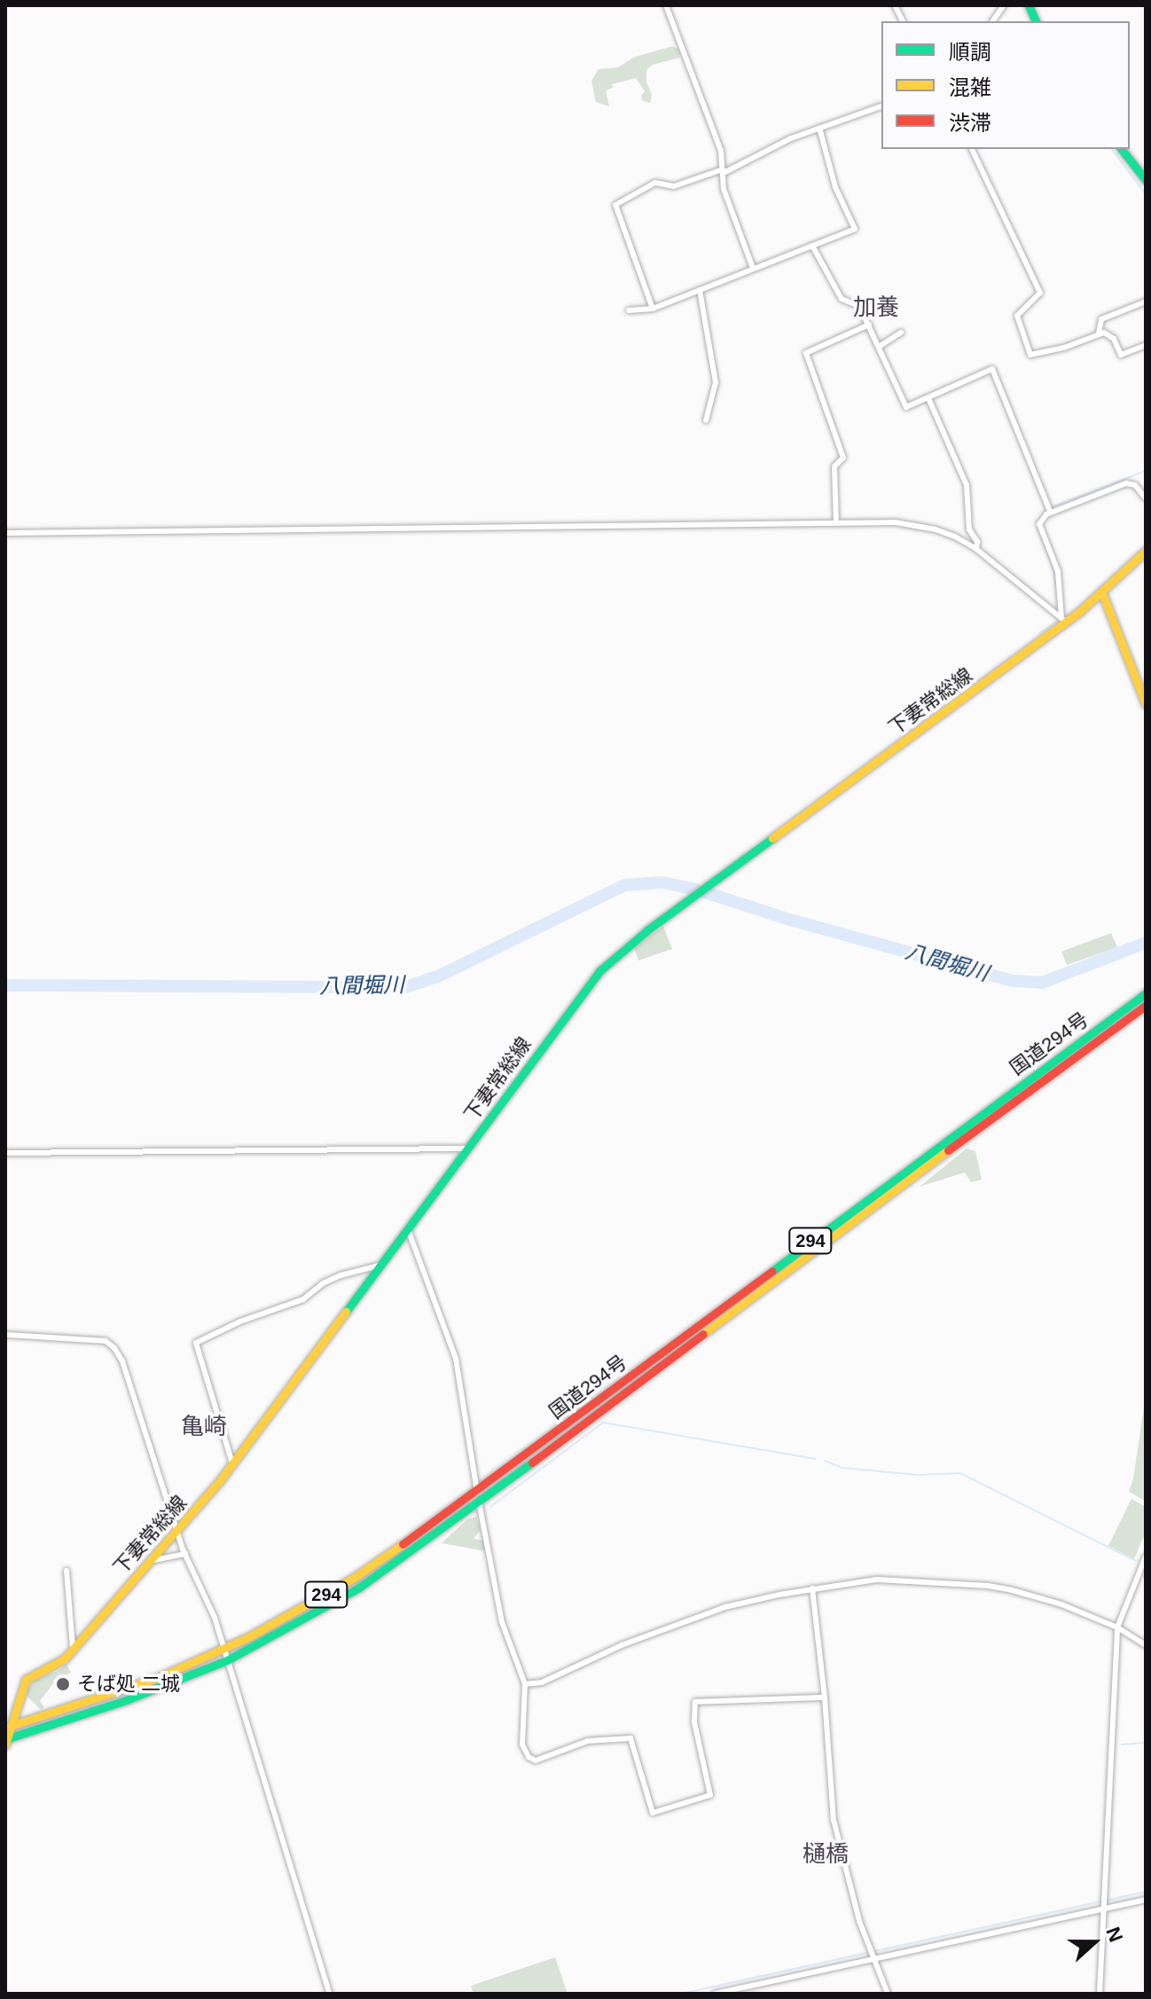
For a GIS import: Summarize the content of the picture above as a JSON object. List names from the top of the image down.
{
  "streets": {
    "main road": ["下妻常総線", "国道294号", "294"]
  },
  "crossings": [
    ["下妻常総線", "国道294号"]
  ],
  "districts": ["加養", "亀崎", "樋橋"],
  "water": ["八間堀川"],
  "places": ["そば処 二城"],
  "legend": ["順調", "混雑", "渋滞"],
  "north": "right"
}
